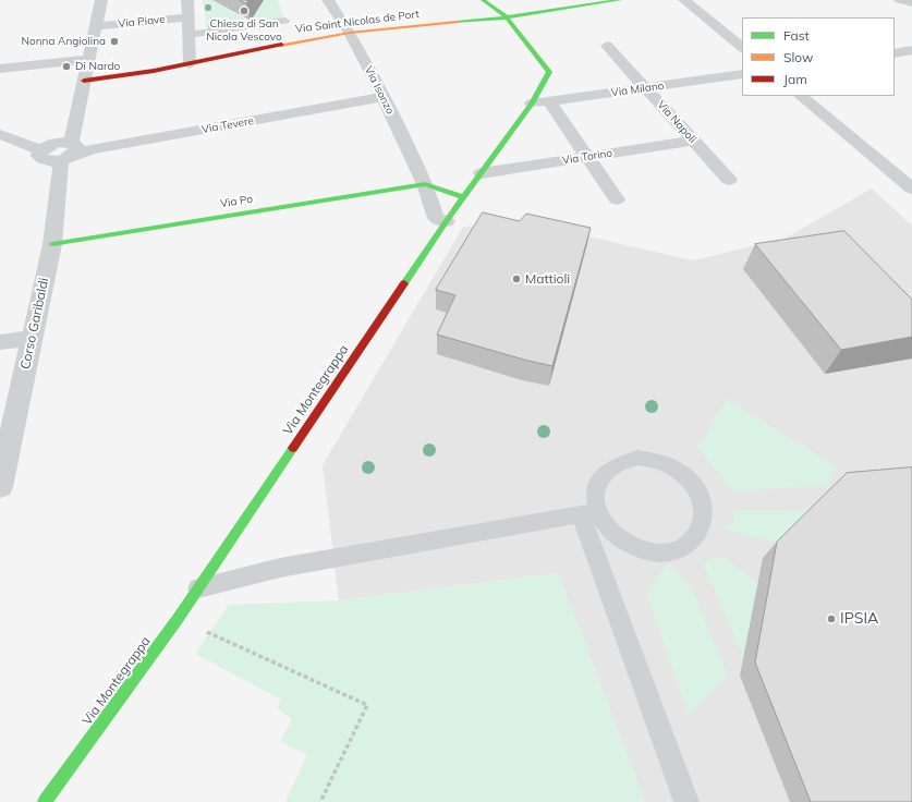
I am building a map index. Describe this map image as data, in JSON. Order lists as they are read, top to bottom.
{
  "streets": {
    "street": [
      "Via Piave",
      "Via Saint Nicolas de Port",
      "Via Milano",
      "Via Isonzo",
      "Via Napoli",
      "Via Tevere",
      "Via Torino",
      "Via Po",
      "Corso Garibaldi",
      "Via Montegrappa"
    ]
  },
  "crossings": [
    ["Via Piave", "Corso Garibaldi"],
    ["Via Saint Nicolas de Port", "Via Isonzo"],
    ["Via Saint Nicolas de Port", "Corso Garibaldi"],
    ["Via Saint Nicolas de Port", "Via Montegrappa"],
    ["Via Milano", "Via Napoli"],
    ["Via Milano", "Via Montegrappa"],
    ["Via Isonzo", "Via Tevere"],
    ["Via Isonzo", "Via Po"],
    ["Via Isonzo", "Via Montegrappa"],
    ["Via Napoli", "Via Torino"],
    ["Via Tevere", "Corso Garibaldi"],
    ["Via Torino", "Via Montegrappa"],
    ["Via Po", "Corso Garibaldi"]
  ],
  "places": [
    "Chiesa di San Nicola Vescovo",
    "Nonna Angiolina",
    "Di Nardo",
    "Mattioli",
    "IPSIA"
  ],
  "legend": ["Fast", "Slow", "Jam"]
}
